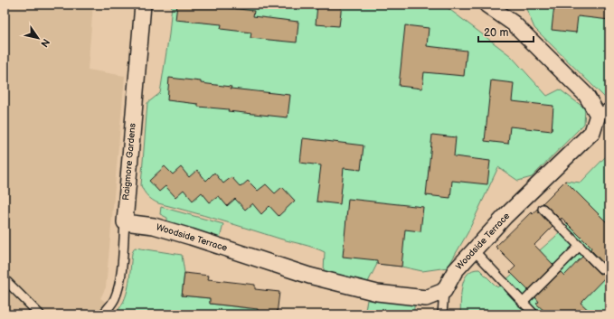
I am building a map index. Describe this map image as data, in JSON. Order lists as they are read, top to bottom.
{
  "streets": {
    "street": ["Raigmore Gardens", "Woodside Terrace"]
  },
  "crossings": [
    ["Raigmore Gardens", "Woodside Terrace"]
  ],
  "scale_bar": "20 m",
  "north": "bottom right"
}
